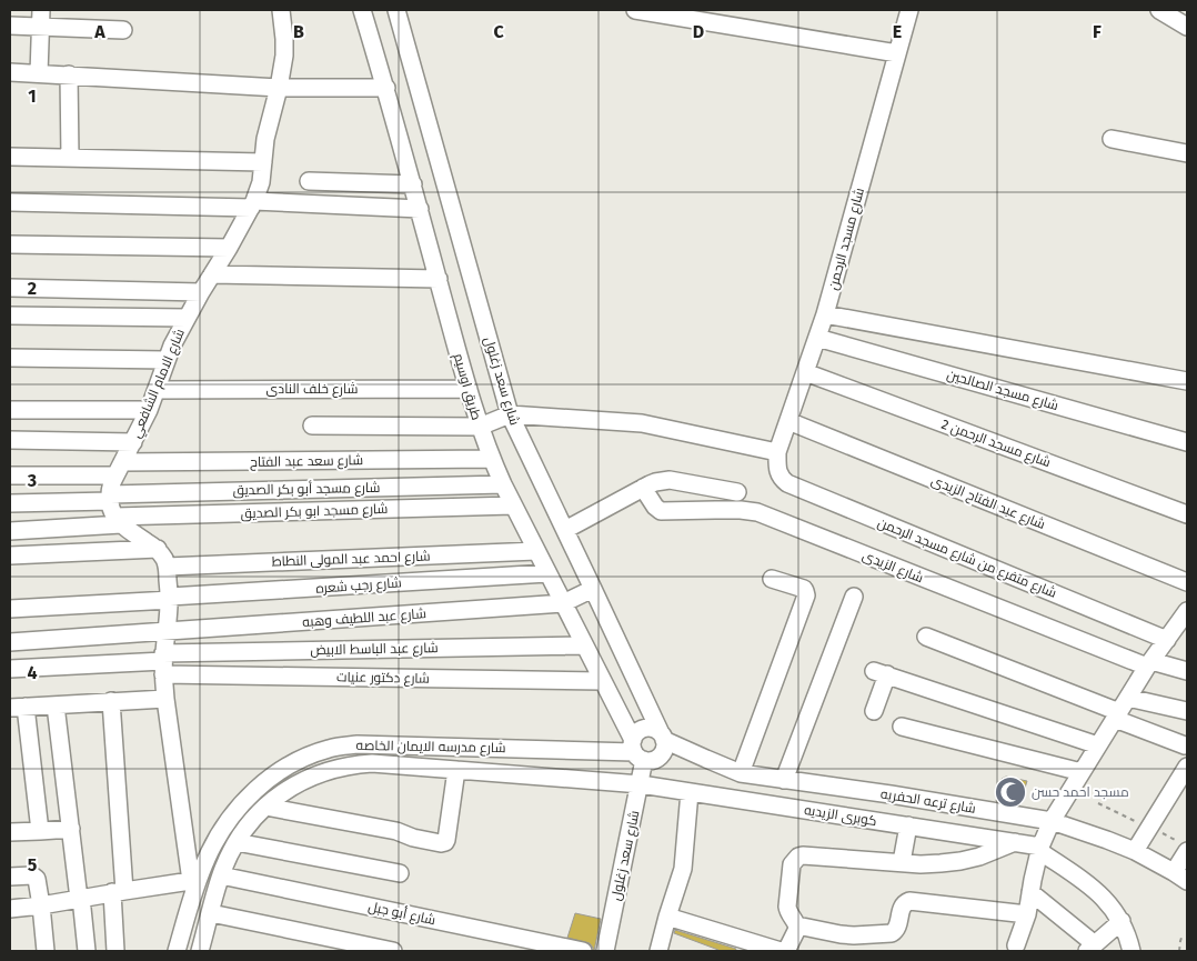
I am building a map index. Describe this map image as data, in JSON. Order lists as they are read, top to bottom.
{
  "streets": {
    "street": [
      "شارع مسجد الرحمن",
      "شارع سعد زغلول",
      "شارع الامام الشافعي",
      "طريق اوسيم",
      "شارع خلف النادى",
      "شارع مسجد الصالحين",
      "شارع مسجد الرحمن 2",
      "شارع سعد عبد الفتاح",
      "شارع مسجد أبو بكر الصديق",
      "شارع عبد الفتاح الزيدى",
      "شارع مسجد ابو بكر الصديق",
      "شارع متفرع من شارع مسجد الرحمن",
      "شارع احمد عبد المولى النطاط",
      "شارع الزيدى",
      "شارع رجب شعره",
      "شارع عبد اللطيف وهبه",
      "شارع عبد الباسط الابيض",
      "شارع دكتور عنيات",
      "شارع مدرسه الايمان الخاصه",
      "شارع ترعه الحفريه",
      "كوبرى الزيديه",
      "شارع أبو جبل"
    ]
  },
  "crossings": [
    ["شارع مسجد الرحمن", "شارع مسجد الصالحين"],
    ["شارع مسجد الرحمن", "شارع مسجد الرحمن 2"],
    ["شارع مسجد الرحمن", "شارع عبد الفتاح الزيدى"],
    ["شارع مسجد الرحمن", "شارع متفرع من شارع مسجد الرحمن"],
    ["شارع سعد زغلول", "طريق اوسيم"],
    ["شارع سعد زغلول", "شارع مدرسه الايمان الخاصه"],
    ["شارع سعد زغلول", "شارع ترعه الحفريه"],
    ["شارع سعد زغلول", "كوبرى الزيديه"],
    ["شارع الامام الشافعي", "شارع خلف النادى"],
    ["شارع الامام الشافعي", "شارع سعد عبد الفتاح"],
    ["شارع الامام الشافعي", "شارع مسجد أبو بكر الصديق"],
    ["شارع الامام الشافعي", "شارع مسجد ابو بكر الصديق"],
    ["طريق اوسيم", "شارع خلف النادى"],
    ["طريق اوسيم", "شارع سعد عبد الفتاح"],
    ["طريق اوسيم", "شارع مسجد أبو بكر الصديق"],
    ["طريق اوسيم", "شارع مسجد ابو بكر الصديق"],
    ["طريق اوسيم", "شارع احمد عبد المولى النطاط"],
    ["طريق اوسيم", "شارع رجب شعره"],
    ["طريق اوسيم", "شارع عبد اللطيف وهبه"],
    ["طريق اوسيم", "شارع عبد الباسط الابيض"],
    ["طريق اوسيم", "شارع دكتور عنيات"],
    ["طريق اوسيم", "شارع مدرسه الايمان الخاصه"],
    ["طريق اوسيم", "شارع ترعه الحفريه"],
    ["شارع مسجد أبو بكر الصديق", "شارع مسجد ابو بكر الصديق"],
    ["شارع عبد الباسط الابيض", "شارع دكتور عنيات"],
    ["شارع مدرسه الايمان الخاصه", "شارع ترعه الحفريه"],
    ["شارع مدرسه الايمان الخاصه", "كوبرى الزيديه"],
    ["شارع مدرسه الايمان الخاصه", "شارع أبو جبل"]
  ],
  "places": {
    "mosque": ["مسجد احمد حسن"]
  },
  "grid": {
    "columns": [
      "A",
      "B",
      "C",
      "D",
      "E",
      "F"
    ],
    "rows": [
      "1",
      "2",
      "3",
      "4",
      "5"
    ]
  }
}
